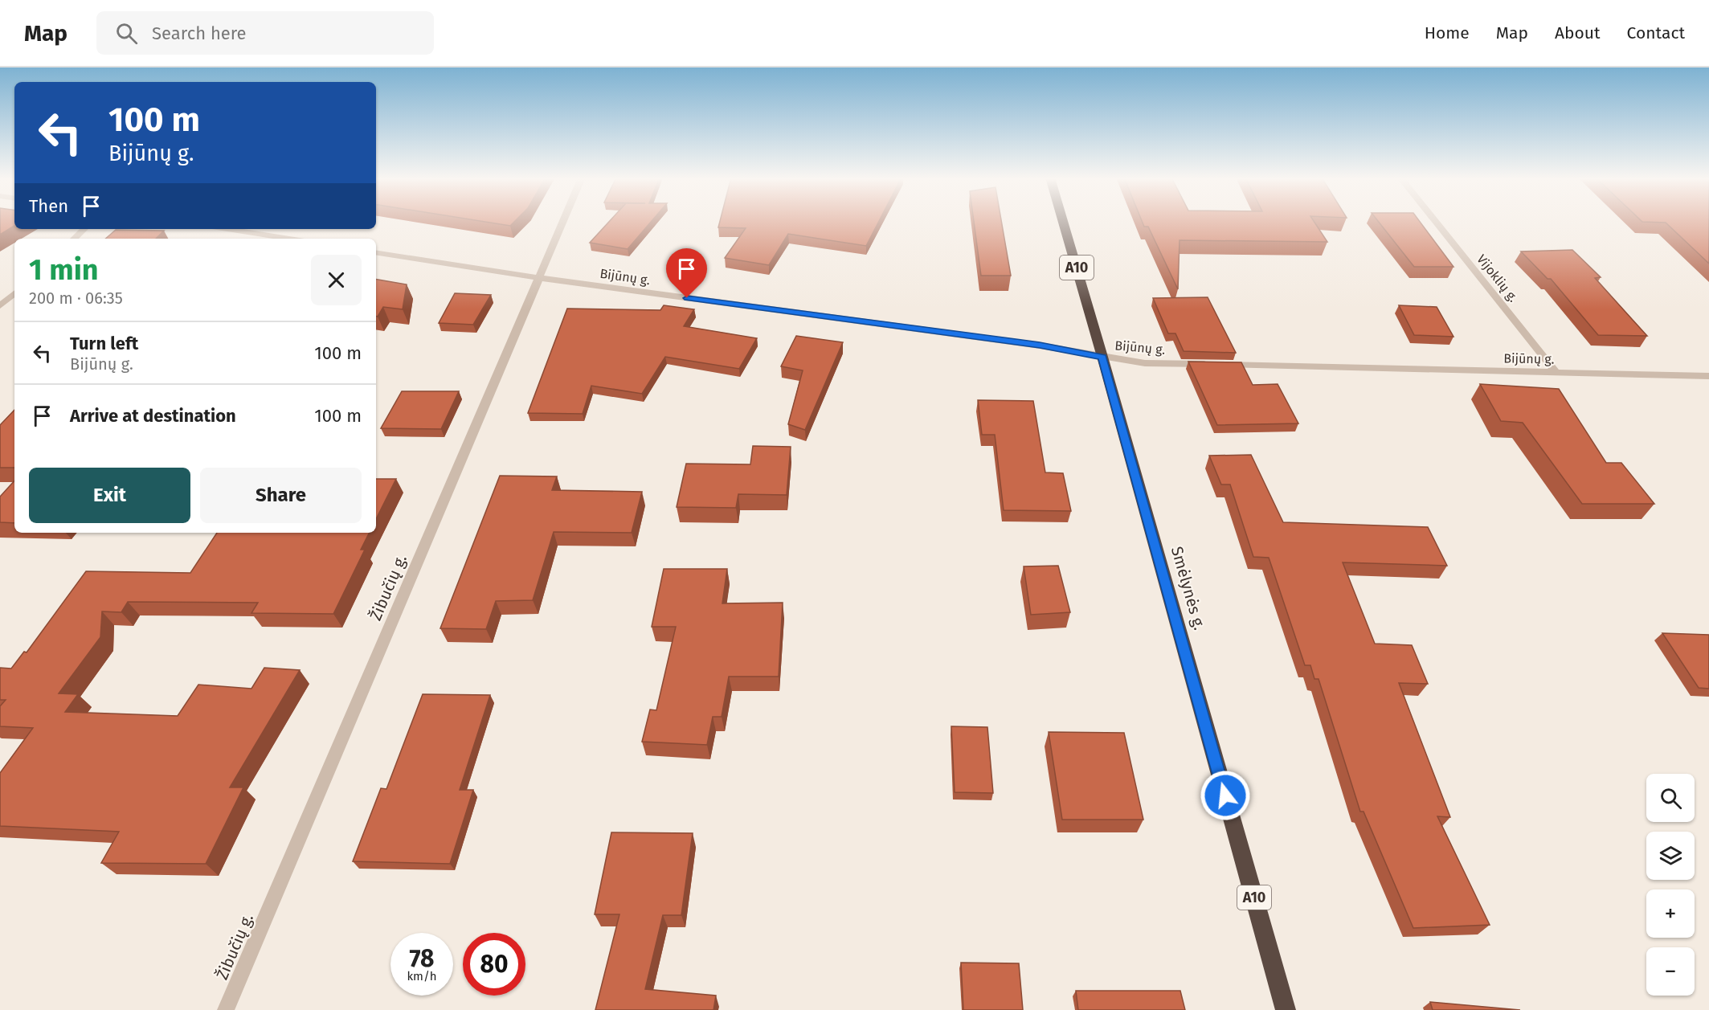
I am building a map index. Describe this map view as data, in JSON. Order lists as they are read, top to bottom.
{
  "streets": {
    "highway": ["A10", "Smėlynės g."],
    "street": ["Bijūnų g.", "Vijoklių g.", "Žibučių g."]
  },
  "crossings": [
    ["Bijūnų g.", "Vijoklių g."],
    ["Bijūnų g.", "Žibučių g."],
    ["Bijūnų g.", "Smėlynės g."]
  ],
  "page": {
    "header": "Map",
    "search": "Search here",
    "nav": [
      "Home",
      "Map",
      "About",
      "Contact"
    ],
    "turn": ["100 m", "Bijūnų g."],
    "then": "Then",
    "heading": ["1 min", "200 m · 06:35"],
    "list": [
      {
        "name": "Turn left",
        "note": "Bijūnų g.",
        "value": "100 m"
      },
      {
        "name": "Arrive at destination",
        "value": "100 m"
      }
    ],
    "buttons": ["Exit", "Share"],
    "map_buttons": ["+", "−"],
    "speed": "78 km/h",
    "limit": "80"
  }
}
